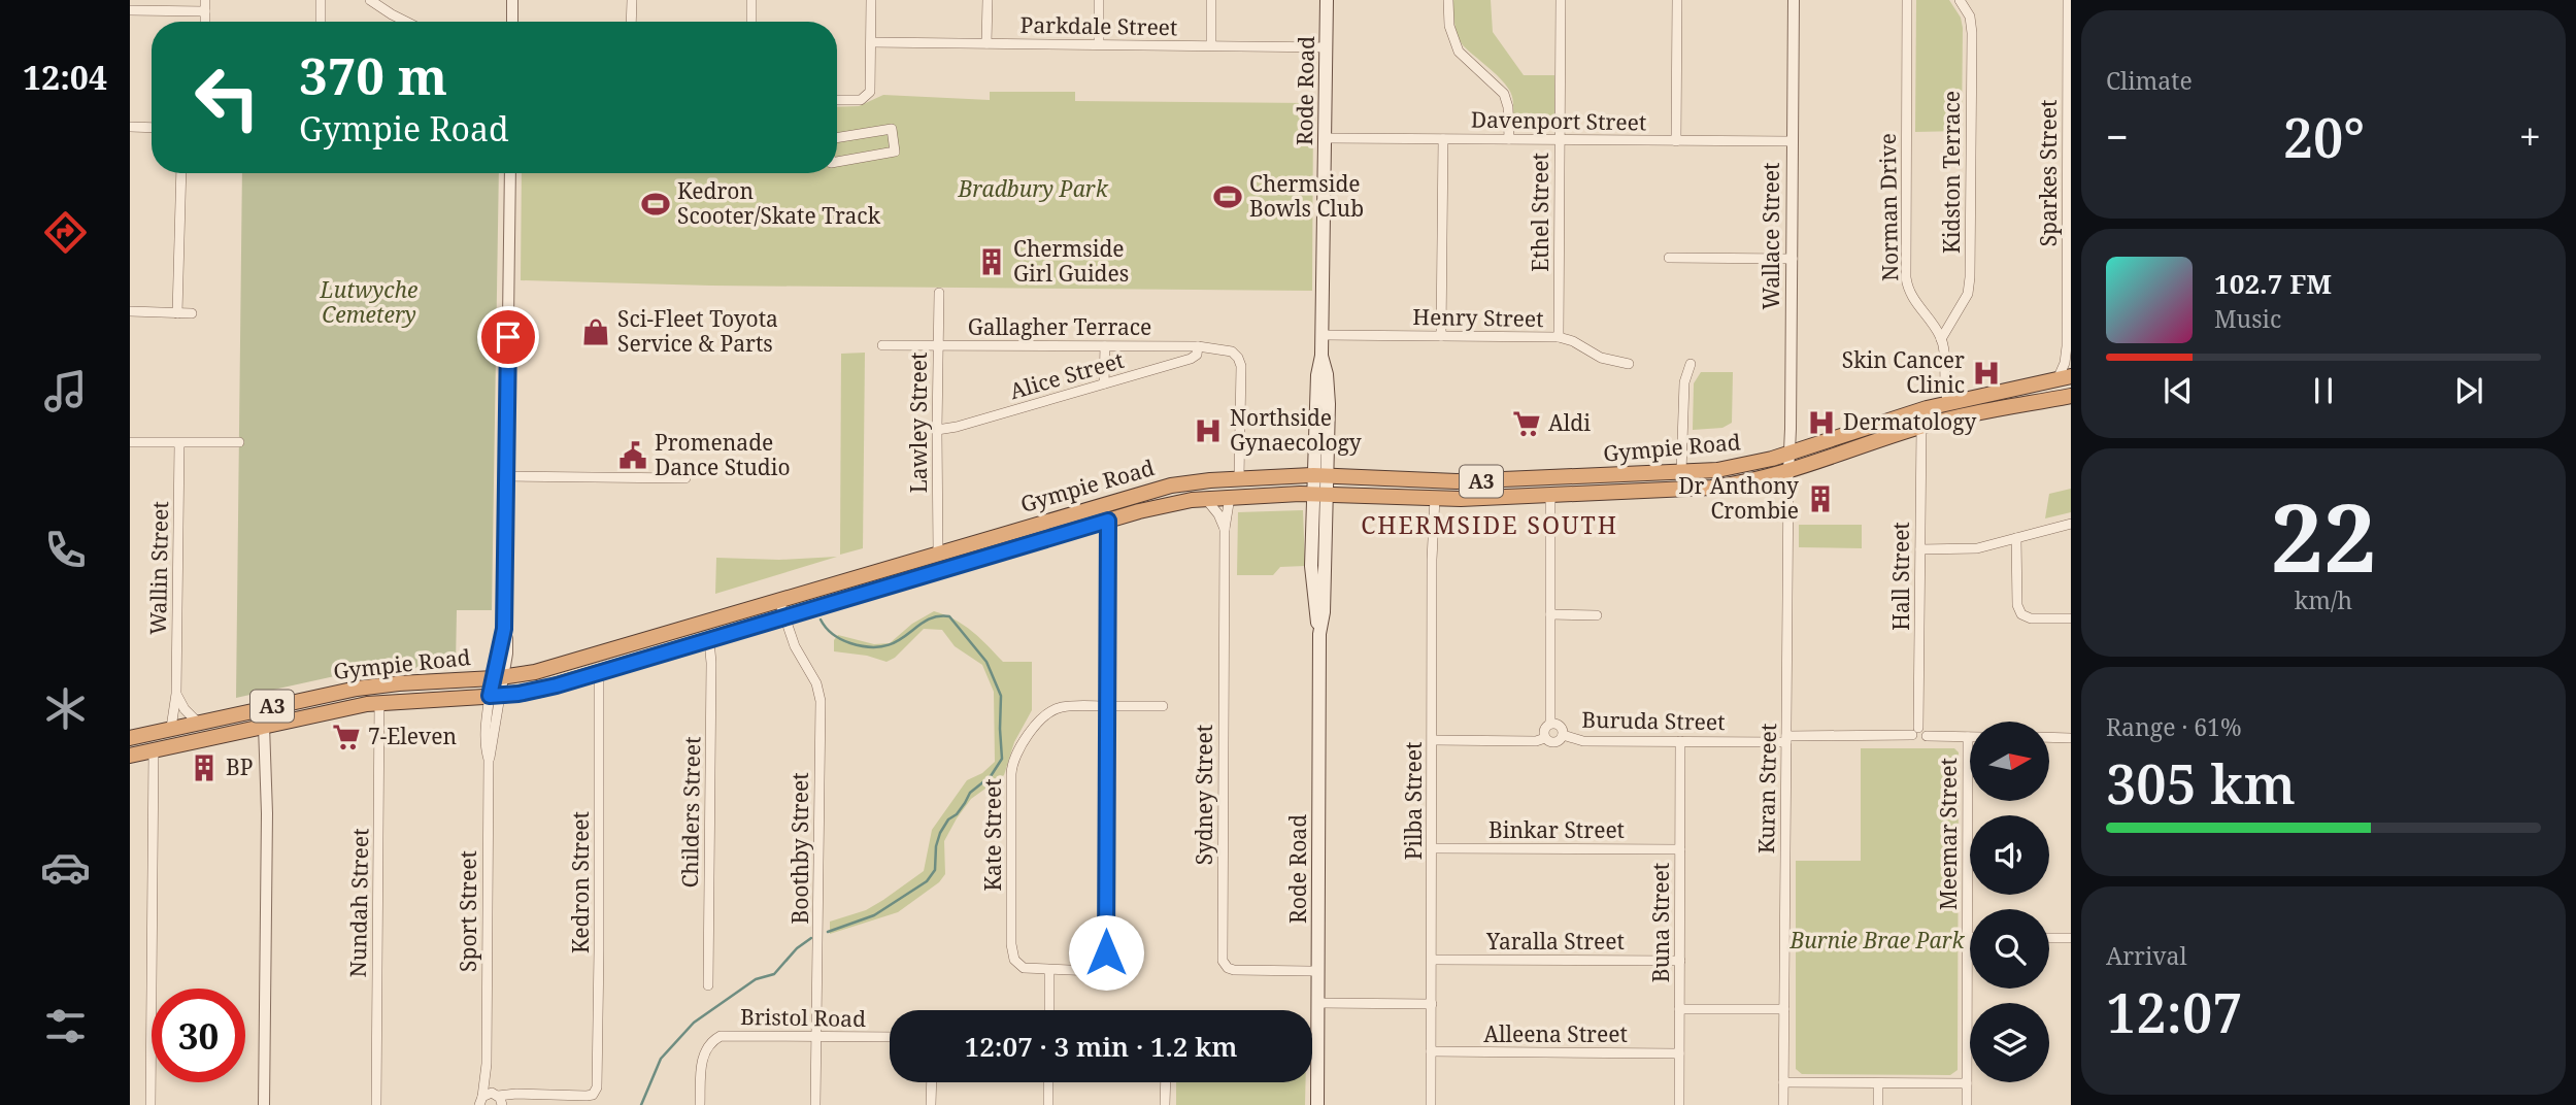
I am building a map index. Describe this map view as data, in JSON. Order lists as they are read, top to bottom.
{
  "streets": {
    "highway": ["Gympie Road", "A3"],
    "main road": ["Rode Road"],
    "street": [
      "Parkdale Street",
      "Davenport Street",
      "Kidston Terrace",
      "Sparkes Street",
      "Norman Drive",
      "Ethel Street",
      "Wallace Street",
      "Henry Street",
      "Gallagher Terrace",
      "Alice Street",
      "Lawley Street",
      "Wallin Street",
      "Hall Street",
      "Buruda Street",
      "Kuran Street",
      "Sydney Street",
      "Pilba Street",
      "Childers Street",
      "Binkar Street",
      "Meemar Street",
      "Kate Street",
      "Boothby Street",
      "Kedron Street",
      "Nundah Street",
      "Sport Street",
      "Buna Street",
      "Yaralla Street",
      "Bristol Road",
      "Alleena Street"
    ]
  },
  "crossings": [
    ["Parkdale Street", "Rode Road"],
    ["Rode Road", "Davenport Street"],
    ["Rode Road", "Henry Street"],
    ["Rode Road", "Gympie Road"],
    ["Rode Road", "Sydney Street"],
    ["Davenport Street", "Ethel Street"],
    ["Davenport Street", "Wallace Street"],
    ["Kidston Terrace", "Norman Drive"],
    ["Sparkes Street", "Gympie Road"],
    ["Ethel Street", "Henry Street"],
    ["Wallace Street", "Gympie Road"],
    ["Wallace Street", "Kuran Street"],
    ["Gallagher Terrace", "Alice Street"],
    ["Gallagher Terrace", "Lawley Street"],
    ["Gallagher Terrace", "Gympie Road"],
    ["Alice Street", "Lawley Street"],
    ["Lawley Street", "Gympie Road"],
    ["Gympie Road", "Wallin Street"],
    ["Gympie Road", "Hall Street"],
    ["Gympie Road", "Kuran Street"],
    ["Gympie Road", "Sydney Street"],
    ["Gympie Road", "Pilba Street"],
    ["Gympie Road", "Childers Street"],
    ["Gympie Road", "Kate Street"],
    ["Gympie Road", "Boothby Street"],
    ["Gympie Road", "Kedron Street"],
    ["Gympie Road", "Nundah Street"],
    ["Gympie Road", "Sport Street"],
    ["Hall Street", "Buruda Street"],
    ["Buruda Street", "Kuran Street"],
    ["Buruda Street", "Buna Street"],
    ["Pilba Street", "Binkar Street"],
    ["Pilba Street", "Yaralla Street"],
    ["Pilba Street", "Alleena Street"],
    ["Binkar Street", "Buna Street"],
    ["Boothby Street", "Bristol Road"],
    ["Kedron Street", "Sport Street"],
    ["Buna Street", "Yaralla Street"],
    ["Buna Street", "Alleena Street"]
  ],
  "districts": ["CHERMSIDE SOUTH"],
  "parks": ["Bradbury Park", "Lutwyche Cemetery", "Burnie Brae Park"],
  "places": {
    "sports": ["Chermside Bowls Club", "Kedron Scooter/Skate Track"],
    "building": ["Chermside Girl Guides", "Dr Anthony Crombie", "BP"],
    "shop": ["Sci-Fleet Toyota Service & Parts"],
    "hospital": ["Skin Cancer Clinic", "Dermatology", "Northside Gynaecology"],
    "supermarket": ["Aldi", "7-Eleven"],
    "public building": ["Promenade Dance Studio"]
  },
  "north": "right",
  "page": {
    "tabs": "12:04",
    "tile": [
      "Climate",
      ["22", "km/h"],
      ["Range · 61%", "305 km"],
      ["Arrival", "12:07"]
    ],
    "turn": ["370 m", "Gympie Road"],
    "heat": ["−", "20°", "+"],
    "song": ["102.7 FM", "Music"],
    "limit": "30",
    "trip": "12:07 · 3 min · 1.2 km"
  }
}
